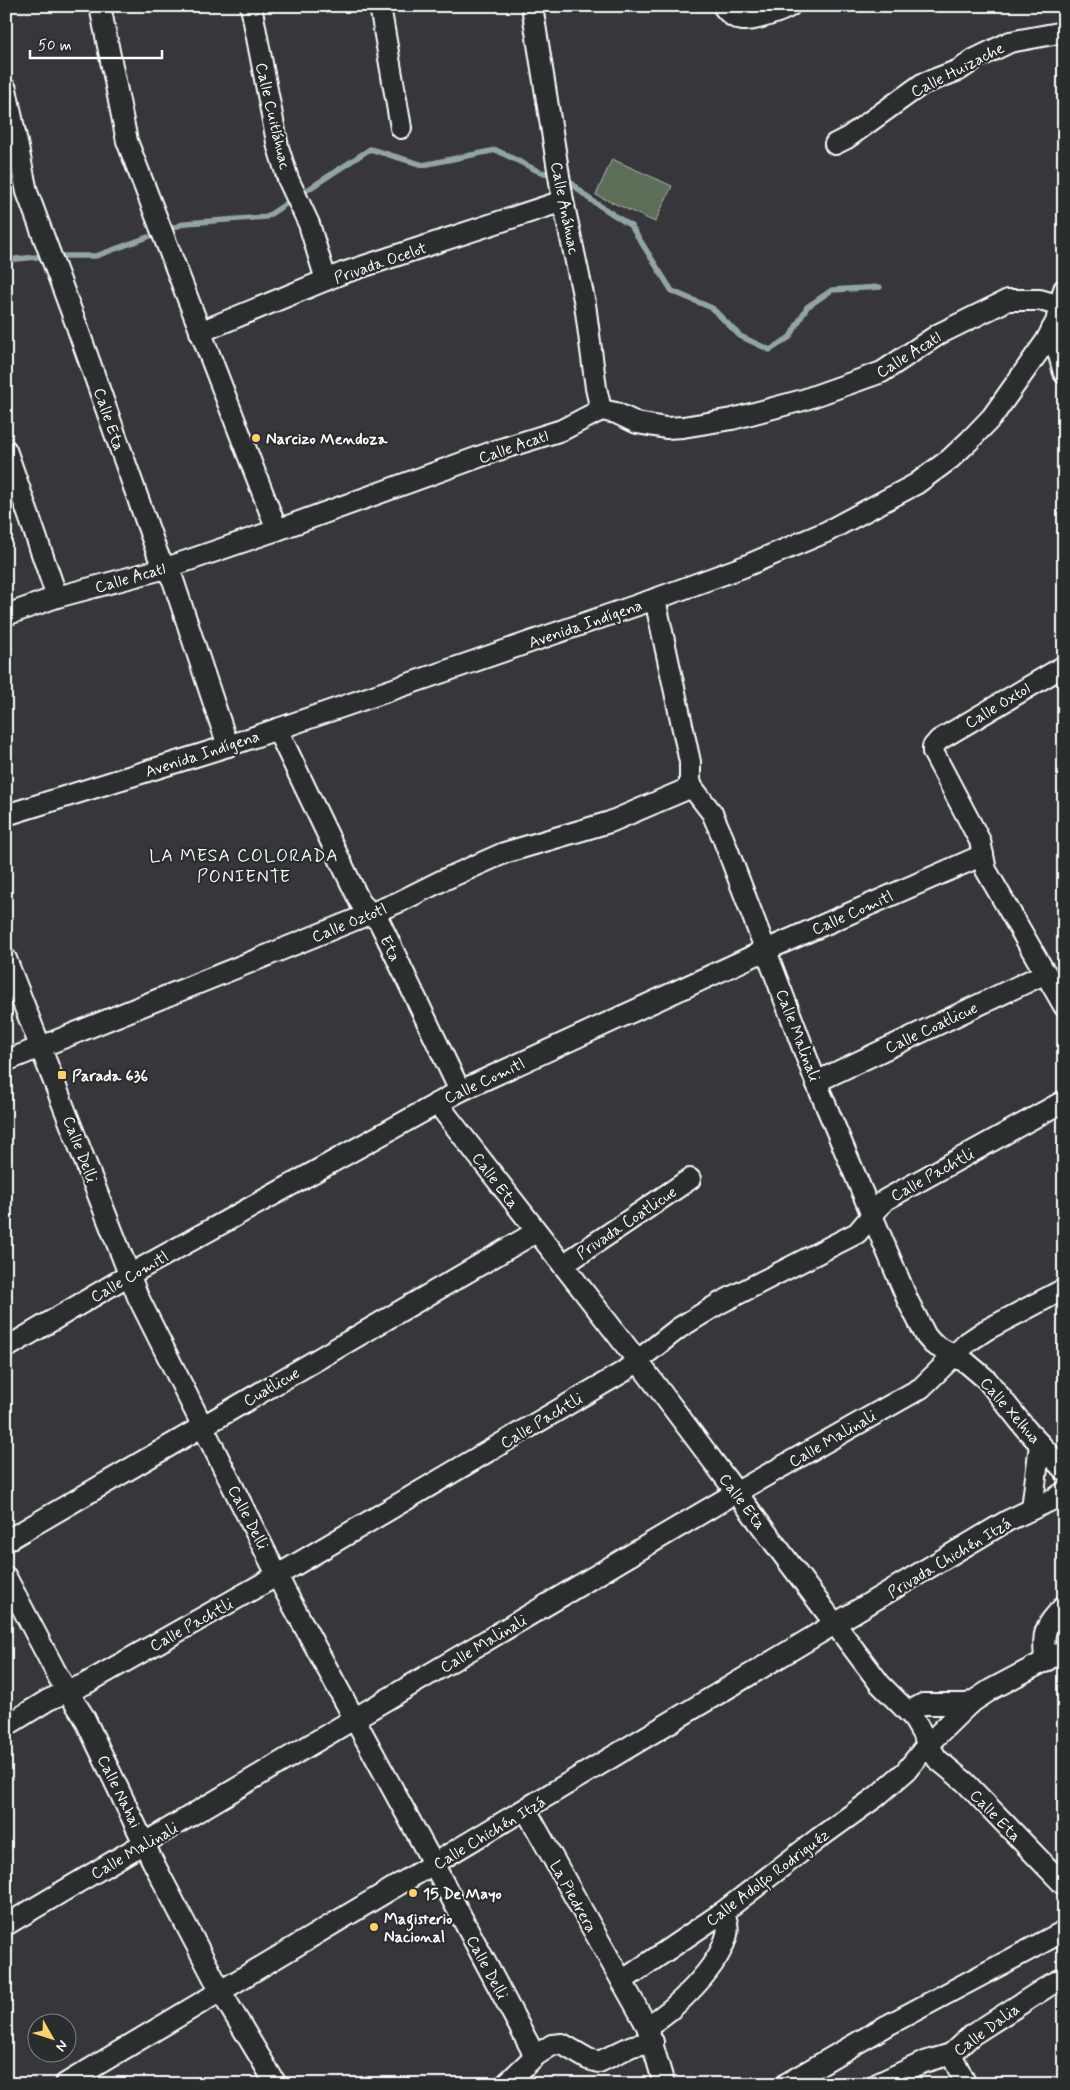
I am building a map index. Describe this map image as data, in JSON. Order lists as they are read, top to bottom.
{
  "streets": {
    "street": [
      "Calle Huizache",
      "Calle Cuitláhuac",
      "Calle Anáhuac",
      "Privada Ocelot",
      "Calle Acatl",
      "Calle Eta",
      "Avenida Indígena",
      "Calle Oxtol",
      "Calle Comitl",
      "Calle Oztotl",
      "Eta",
      "Calle Coatlicue",
      "Calle Malinali",
      "Calle Delli",
      "Calle Pachtli",
      "Privada Coatlicue",
      "Cuatlicue",
      "Calle Xelhua",
      "Privada Chichén Itzá",
      "Calle Nahai",
      "Calle Chichén Itzá",
      "Calle Adolfo Rodriguéz",
      "La Piedrera",
      "Calle Dalia"
    ]
  },
  "crossings": [
    ["Calle Cuitláhuac", "Privada Ocelot"],
    ["Calle Anáhuac", "Privada Ocelot"],
    ["Calle Anáhuac", "Calle Acatl"],
    ["Calle Acatl", "Calle Eta"],
    ["Calle Acatl", "Avenida Indígena"],
    ["Calle Eta", "Avenida Indígena"],
    ["Calle Eta", "Calle Comitl"],
    ["Calle Eta", "Calle Malinali"],
    ["Calle Eta", "Calle Pachtli"],
    ["Calle Eta", "Privada Coatlicue"],
    ["Calle Eta", "Cuatlicue"],
    ["Calle Eta", "Privada Chichén Itzá"],
    ["Calle Eta", "Calle Chichén Itzá"],
    ["Calle Eta", "Calle Adolfo Rodriguéz"],
    ["Avenida Indígena", "Eta"],
    ["Calle Oxtol", "Calle Comitl"],
    ["Calle Comitl", "Eta"],
    ["Calle Comitl", "Calle Malinali"],
    ["Calle Comitl", "Calle Delli"],
    ["Calle Oztotl", "Eta"],
    ["Calle Oztotl", "Calle Malinali"],
    ["Calle Oztotl", "Calle Delli"],
    ["Calle Coatlicue", "Calle Malinali"],
    ["Calle Malinali", "Calle Delli"],
    ["Calle Malinali", "Calle Pachtli"],
    ["Calle Malinali", "Calle Xelhua"],
    ["Calle Malinali", "Calle Nahai"],
    ["Calle Delli", "Calle Pachtli"],
    ["Calle Delli", "Cuatlicue"],
    ["Calle Delli", "Calle Chichén Itzá"],
    ["Calle Pachtli", "Calle Nahai"],
    ["Privada Chichén Itzá", "Calle Chichén Itzá"],
    ["Calle Nahai", "Calle Chichén Itzá"],
    ["Calle Chichén Itzá", "La Piedrera"],
    ["Calle Adolfo Rodriguéz", "La Piedrera"]
  ],
  "districts": ["LA MESA COLORADA PONIENTE"],
  "places": {
    "other": ["Narcizo Mendoza", "15 De Mayo", "Magisterio Nacional"],
    "transit": ["Parada 636"]
  },
  "scale_bar": "50 m",
  "north": "bottom right"
}
